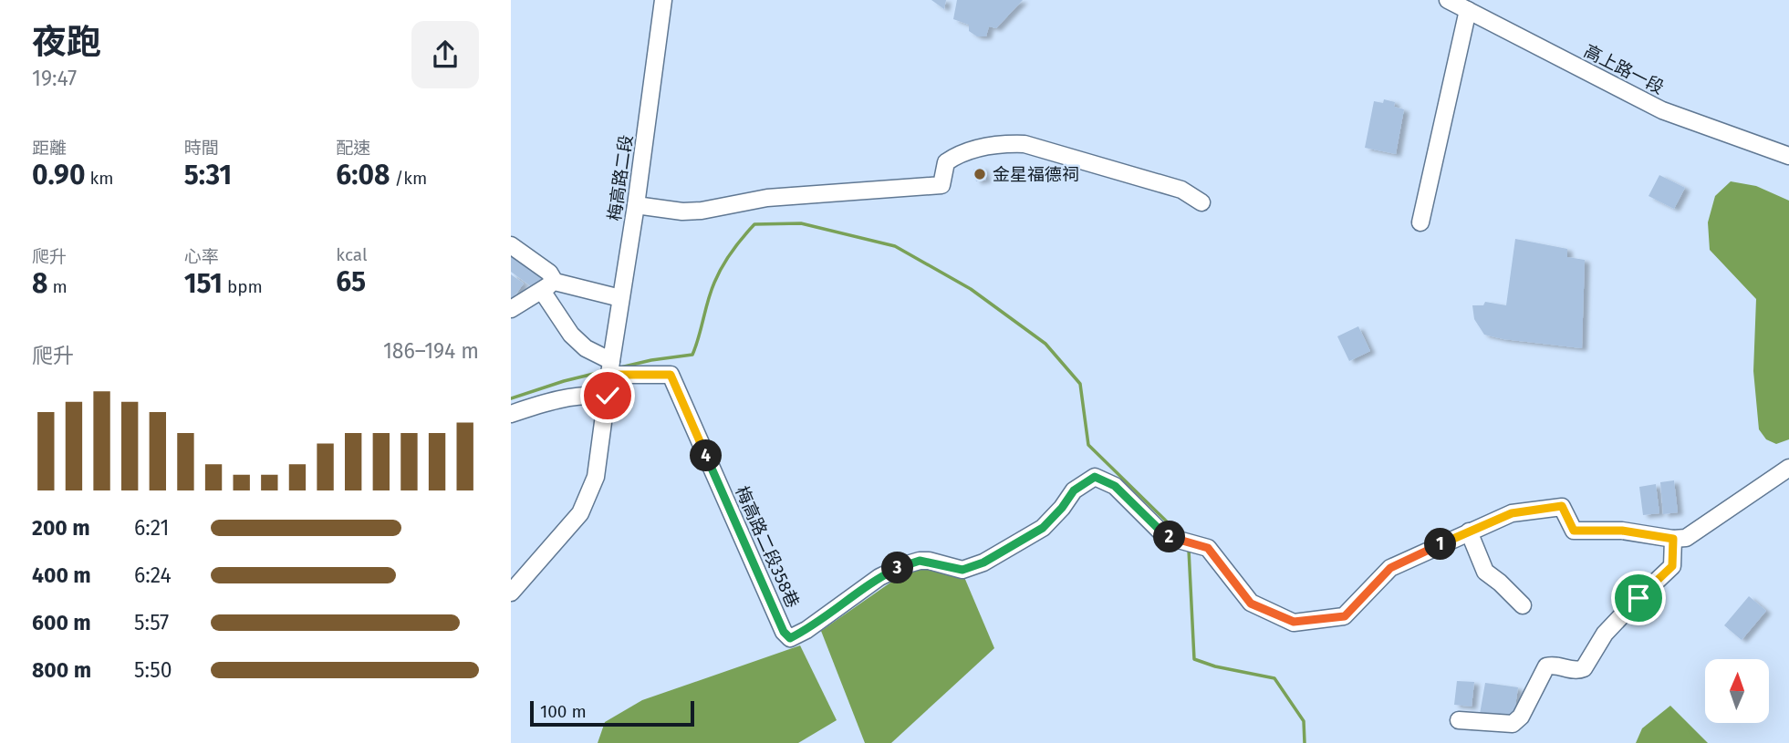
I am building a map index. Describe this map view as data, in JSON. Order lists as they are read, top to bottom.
{
  "streets": {
    "street": ["高上路一段", "梅高路二段", "梅高路二段358巷"]
  },
  "crossings": [
    ["梅高路二段", "梅高路二段358巷"]
  ],
  "places": ["金星福德祠"],
  "scale_bar": "100 m",
  "north": "top",
  "page": {
    "heading": ["夜跑", "19:47"],
    "stats": [
      ["距離", "0.90 km"],
      ["時間", "5:31"],
      ["配速", "6:08 /km"],
      ["爬升", "8 m"],
      ["心率", "151 bpm"],
      ["kcal", "65"]
    ],
    "chart": ["爬升", "186–194 m"],
    "pins": [
      "4",
      "2",
      "1",
      "3"
    ],
    "list": [
      {
        "name": "200 m",
        "note": "6:21"
      },
      {
        "name": "400 m",
        "note": "6:24"
      },
      {
        "name": "600 m",
        "note": "5:57"
      },
      {
        "name": "800 m",
        "note": "5:50"
      }
    ],
    "scale": "100 m"
  }
}
